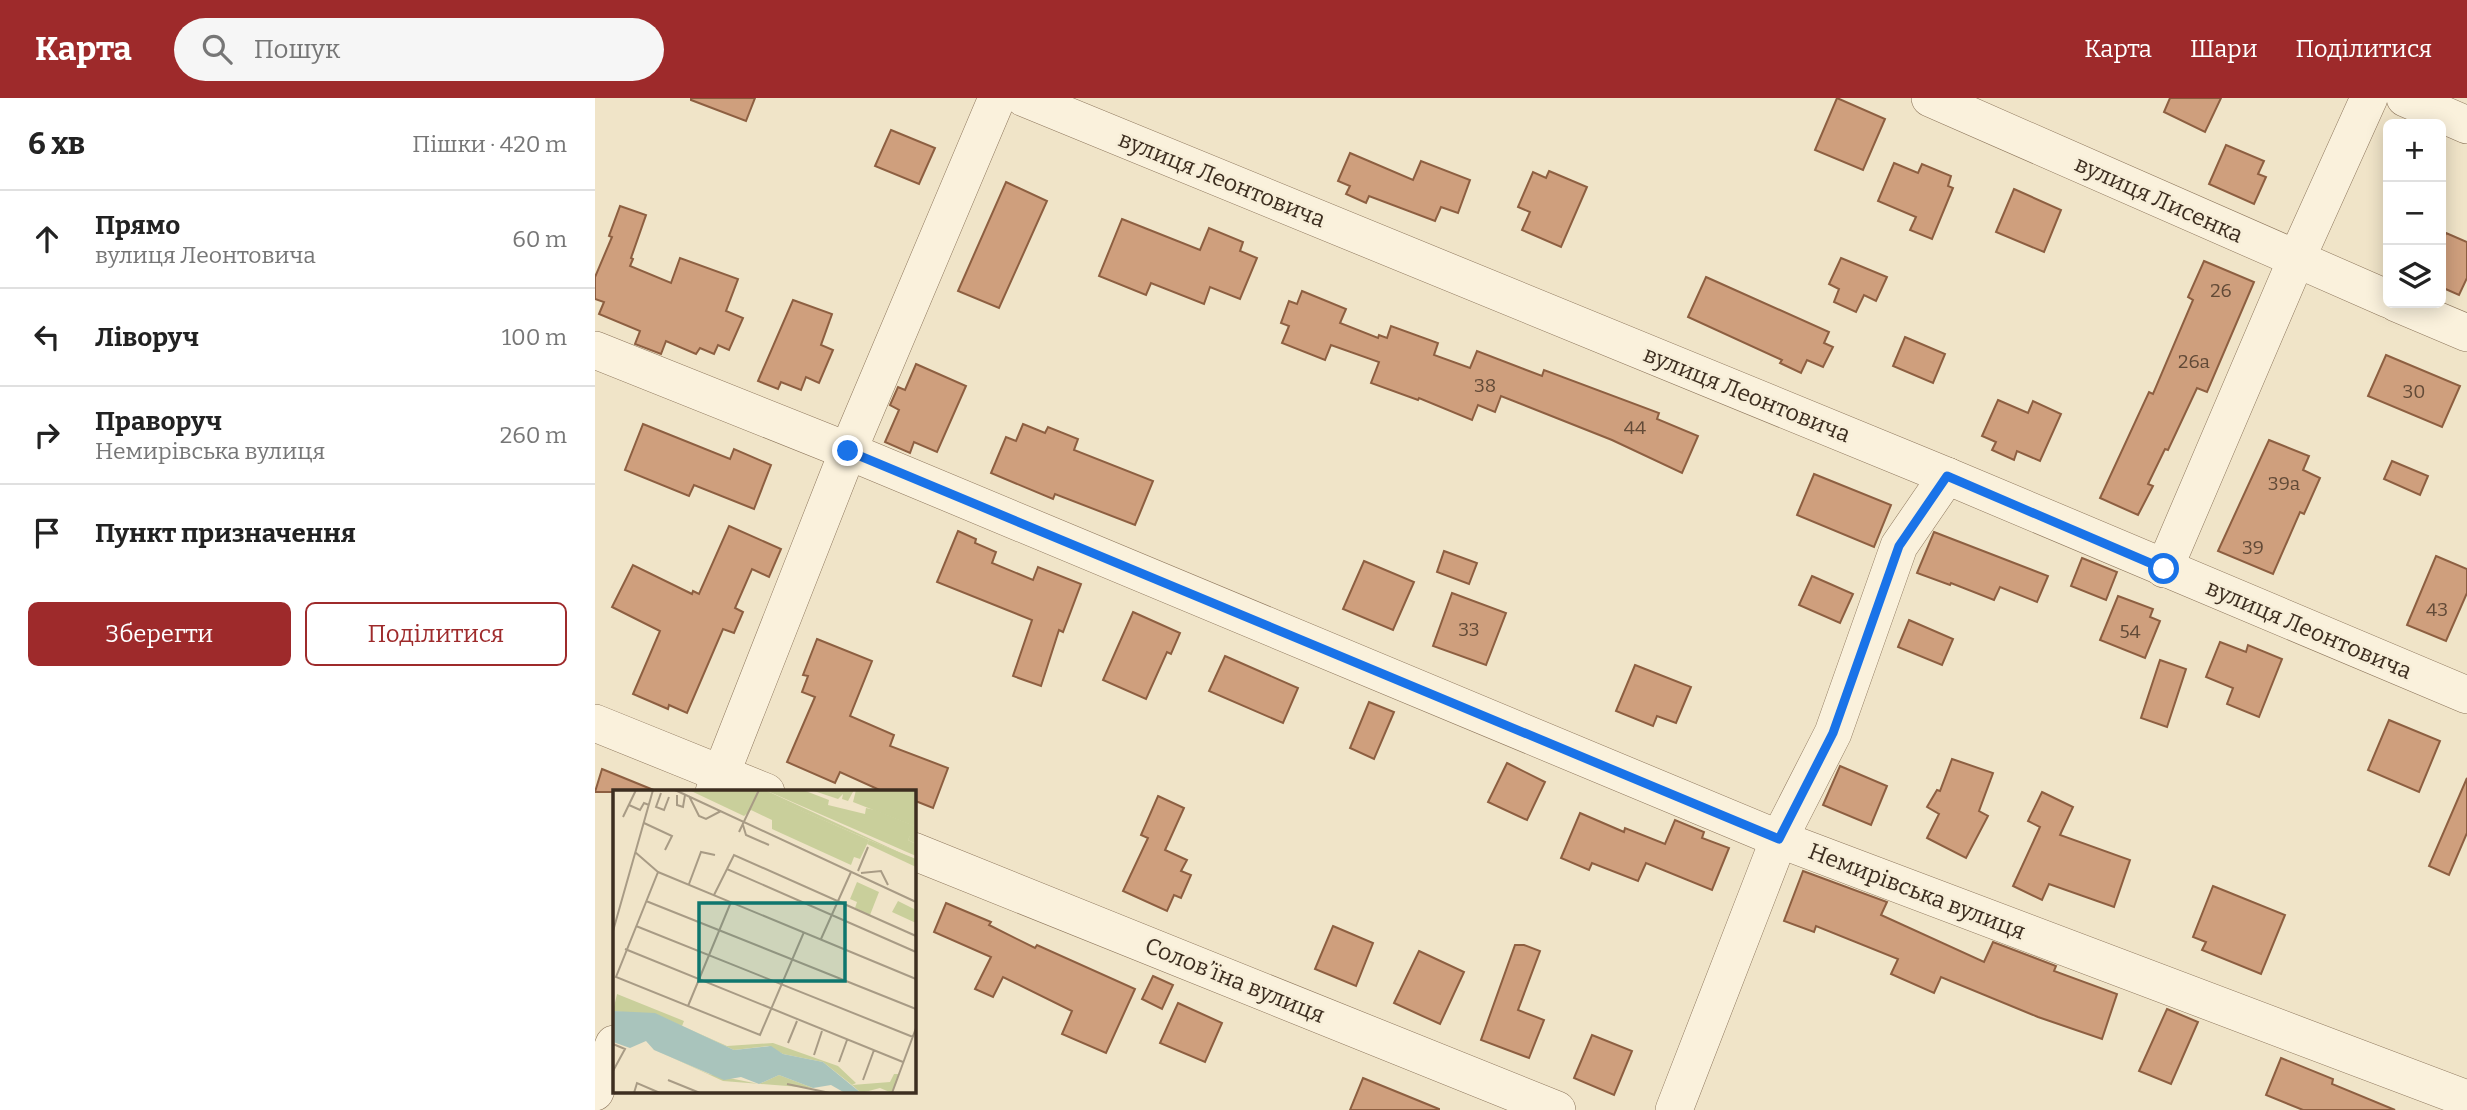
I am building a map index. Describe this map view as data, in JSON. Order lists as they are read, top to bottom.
{
  "streets": {
    "street": [
      "вулиця Леонтовича",
      "вулиця Лисенка",
      "Немирівська вулиця",
      "Соловʼїна вулиця"
    ]
  },
  "house_numbers": [
    "26",
    "26а",
    "38",
    "30",
    "44",
    "39а",
    "39",
    "43",
    "33",
    "54"
  ],
  "page": {
    "header": "Карта",
    "search": "Пошук",
    "nav": ["Карта", "Шари", "Поділитися"],
    "heading": ["6 хв", "Пішки · 420 m"],
    "map_buttons": ["+", "−"],
    "list": [
      ["Прямо", "вулиця Леонтовича", "60 m"],
      ["Ліворуч", "100 m"],
      ["Праворуч", "Немирівська вулиця", "260 m"],
      "Пункт призначення"
    ],
    "buttons": ["Зберегти", "Поділитися"]
  }
}
